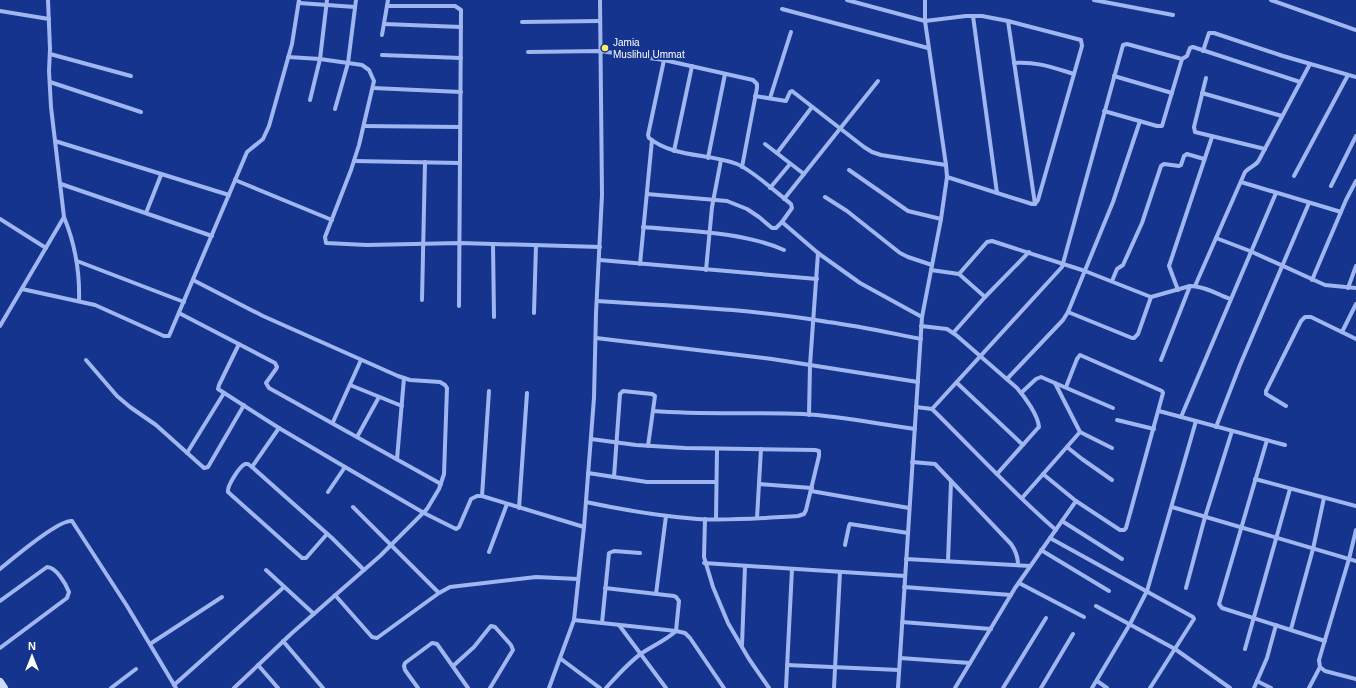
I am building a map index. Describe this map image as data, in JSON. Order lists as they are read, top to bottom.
{
  "places": ["Jamia Muslihul Ummat"],
  "north": "top"
}
